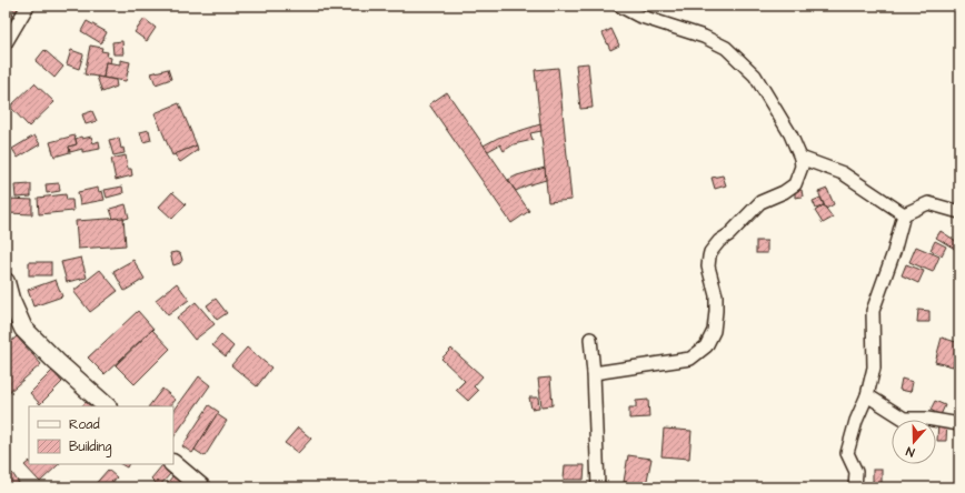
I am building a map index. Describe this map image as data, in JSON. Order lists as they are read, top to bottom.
{
  "legend": ["Road", "Building"],
  "north": "bottom"
}
